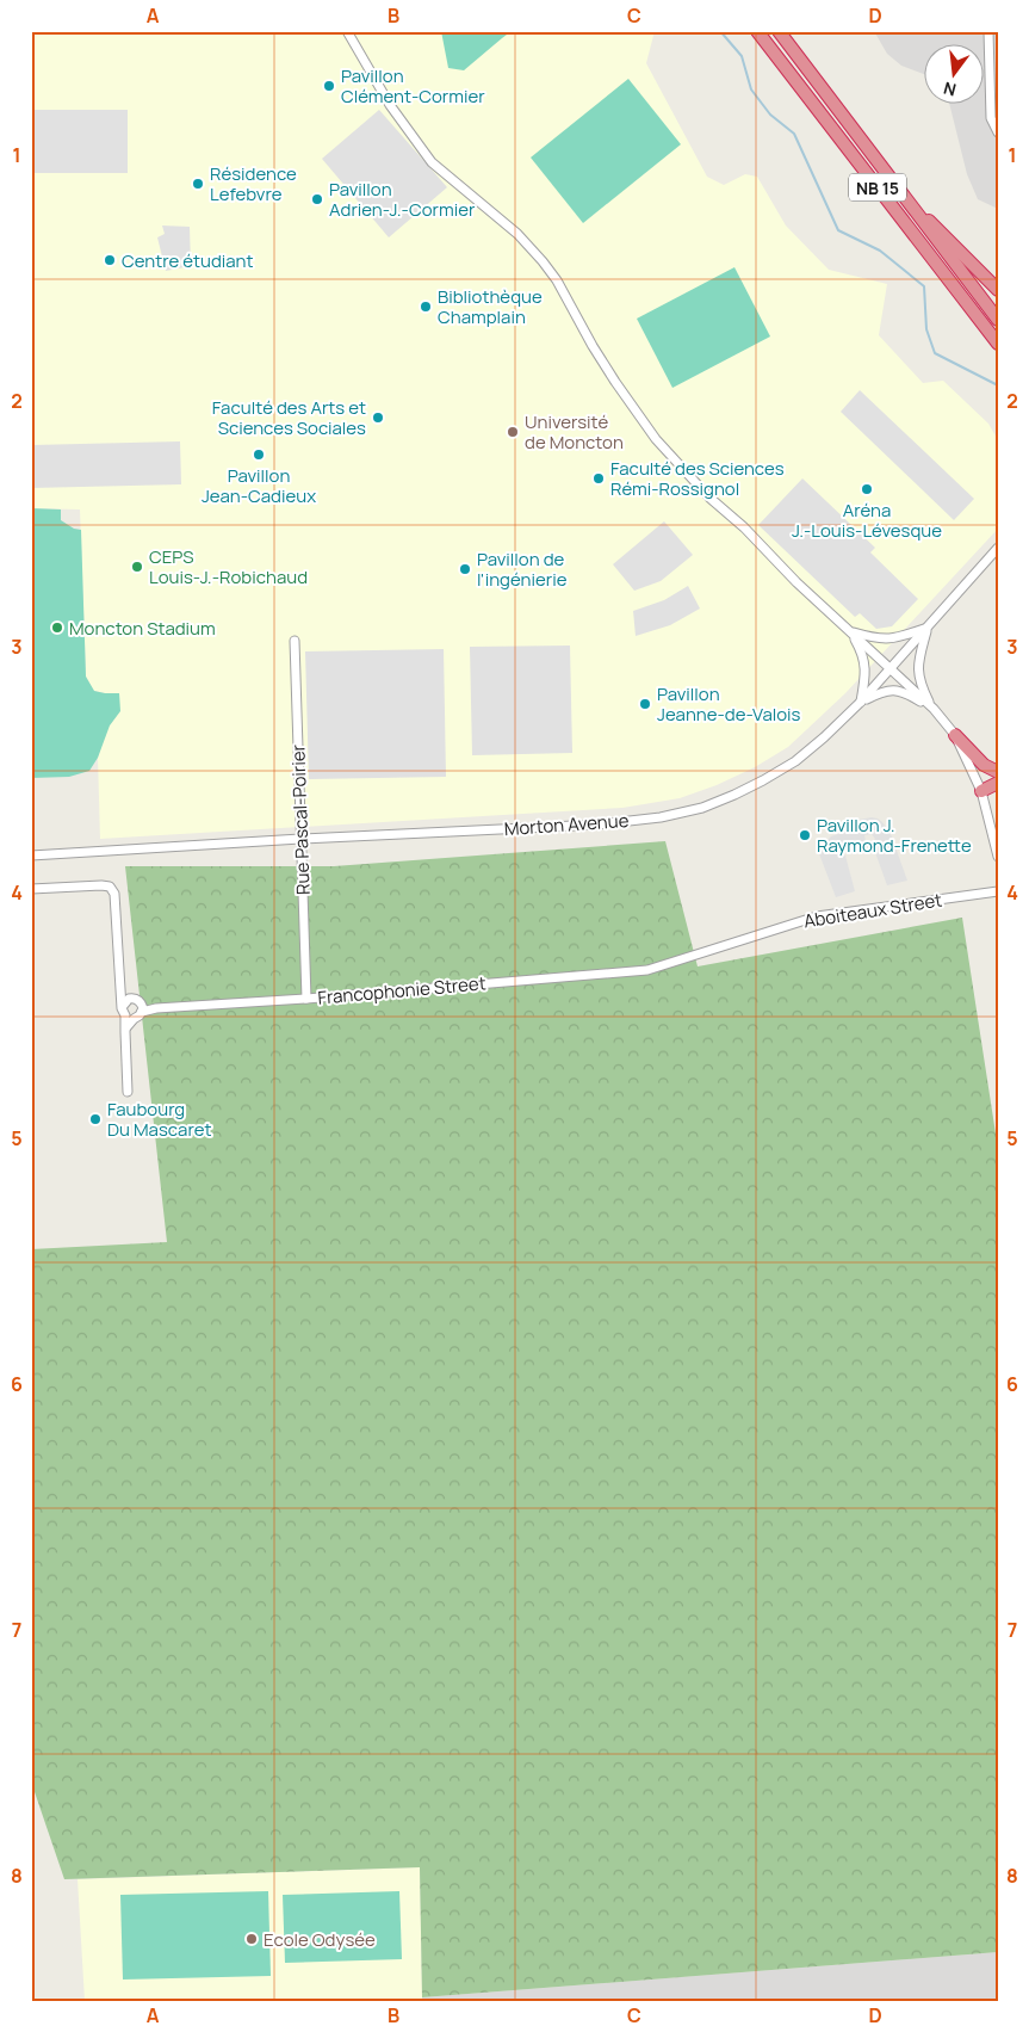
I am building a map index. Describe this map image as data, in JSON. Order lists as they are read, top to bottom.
{
  "streets": {
    "highway": ["NB 15"],
    "street": [
      "Rue Pascal-Poirier",
      "Morton Avenue",
      "Aboiteaux Street",
      "Francophonie Street"
    ]
  },
  "crossings": [
    ["Rue Pascal-Poirier", "Morton Avenue"],
    ["Rue Pascal-Poirier", "Francophonie Street"],
    ["Aboiteaux Street", "Francophonie Street"]
  ],
  "places": [
    "Pavillon Clément-Cormier",
    "Résidence Lefebvre",
    "Pavillon Adrien-J.-Cormier",
    "Centre étudiant",
    "Bibliothèque Champlain",
    "Faculté des Arts et Sciences Sociales",
    "Université de Moncton",
    "Pavillon Jean-Cadieux",
    "Faculté des Sciences Rémi-Rossignol",
    "Aréna J.-Louis-Lévesque",
    "CEPS Louis-J.-Robichaud",
    "Pavillon de l'ingénierie",
    "Moncton Stadium",
    "Pavillon Jeanne-de-Valois",
    "Pavillon J. Raymond-Frenette",
    "Faubourg Du Mascaret",
    "Ecole Odysée"
  ],
  "north": "bottom",
  "grid": {
    "columns": [
      "A",
      "B",
      "C",
      "D"
    ],
    "rows": [
      "1",
      "2",
      "3",
      "4",
      "5",
      "6",
      "7",
      "8"
    ]
  }
}
